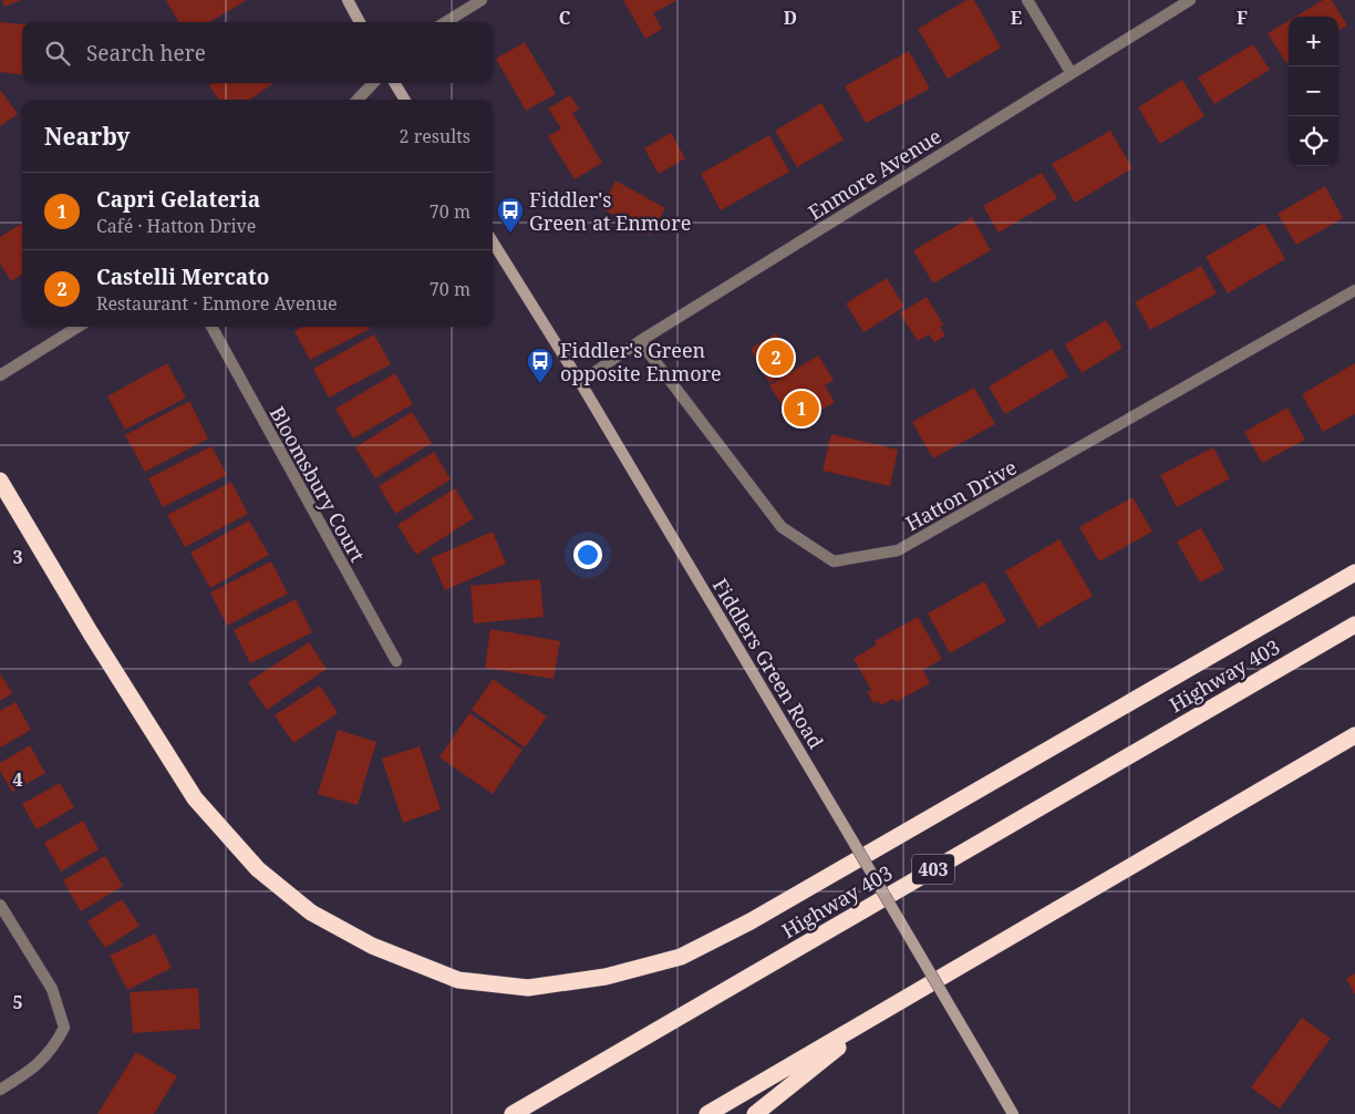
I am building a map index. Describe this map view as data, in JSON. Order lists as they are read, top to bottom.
{
  "streets": {
    "highway": ["Highway 403", "403"],
    "main road": ["Fiddlers Green Road"],
    "street": ["Enmore Avenue", "Bloomsbury Court", "Hatton Drive"]
  },
  "crossings": [
    ["Enmore Avenue", "Hatton Drive"],
    ["Enmore Avenue", "Fiddlers Green Road"]
  ],
  "places": {
    "bus stop": ["Fiddler's Green at Enmore", "Fiddler's Green opposite Enmore"]
  },
  "page": {
    "map_buttons": ["+", "−"],
    "search": "Search here",
    "heading": ["Nearby", "2 results"],
    "list": [
      {
        "mark": "1",
        "name": "Capri Gelateria",
        "note": "Café · Hatton Drive",
        "value": "70 m"
      },
      {
        "mark": "2",
        "name": "Castelli Mercato",
        "note": "Restaurant · Enmore Avenue",
        "value": "70 m"
      }
    ],
    "pins": ["2", "1"]
  },
  "grid": {
    "columns": [
      "C",
      "D",
      "E",
      "F"
    ],
    "rows": ["3", "4", "5"]
  }
}
